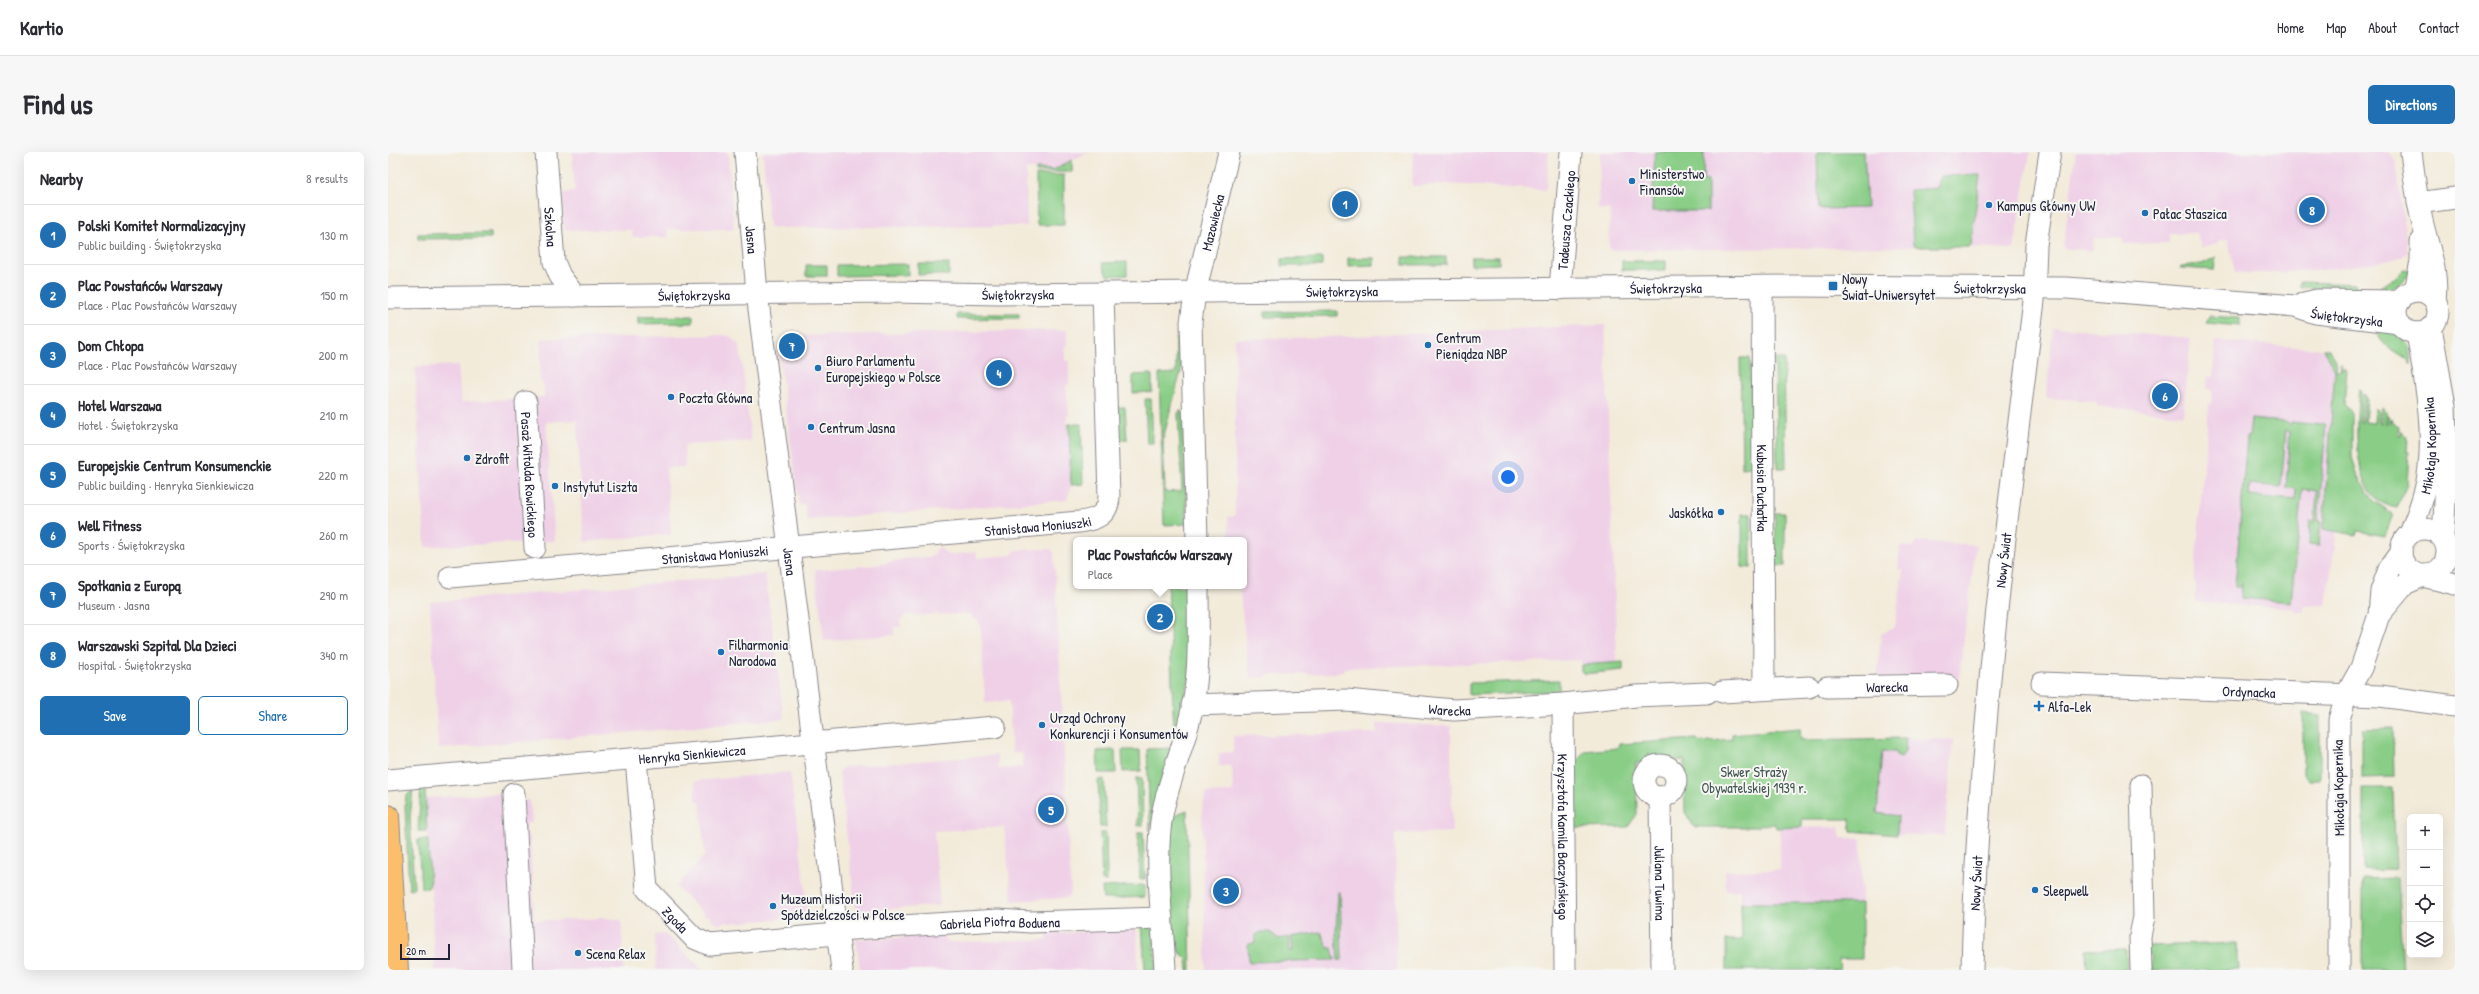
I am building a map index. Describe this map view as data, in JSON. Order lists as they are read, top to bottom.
{
  "streets": {
    "street": [
      "Tadeusza Czackiego",
      "Mazowiecka",
      "Szkolna",
      "Jasna",
      "Świętokrzyska",
      "Mikołaja Kopernika",
      "Pasaż Witolda Rowickiego",
      "Kubusia Puchatka",
      "Stanisława Moniuszki",
      "Nowy Świat",
      "Warecka",
      "Ordynacka",
      "Henryka Sienkiewicza",
      "Krzysztofa Kamila Baczyńskiego",
      "Juliana Tuwima",
      "Zgoda",
      "Gabriela Piotra Boduena"
    ]
  },
  "crossings": [
    ["Tadeusza Czackiego", "Świętokrzyska"],
    ["Mazowiecka", "Świętokrzyska"],
    ["Szkolna", "Świętokrzyska"],
    ["Jasna", "Świętokrzyska"],
    ["Jasna", "Stanisława Moniuszki"],
    ["Jasna", "Henryka Sienkiewicza"],
    ["Jasna", "Zgoda"],
    ["Jasna", "Gabriela Piotra Boduena"],
    ["Świętokrzyska", "Mikołaja Kopernika"],
    ["Świętokrzyska", "Kubusia Puchatka"],
    ["Świętokrzyska", "Stanisława Moniuszki"],
    ["Świętokrzyska", "Nowy Świat"],
    ["Mikołaja Kopernika", "Ordynacka"],
    ["Kubusia Puchatka", "Warecka"],
    ["Warecka", "Krzysztofa Kamila Baczyńskiego"],
    ["Henryka Sienkiewicza", "Zgoda"],
    ["Zgoda", "Gabriela Piotra Boduena"]
  ],
  "parks": ["Skwer Straży Obywatelskiej 1939 r."],
  "places": {
    "other": [
      "Ministerstwo Finansów",
      "Kampus Główny UW",
      "Pałac Staszica",
      "Centrum Pieniądza NBP",
      "Biuro Parlamentu Europejskiego w Polsce",
      "Poczta Główna",
      "Centrum Jasna",
      "Zdrofit",
      "Instytut Liszta",
      "Jaskółka",
      "Filharmonia Narodowa",
      "Urząd Ochrony Konkurencji i Konsumentów",
      "Sleepwell",
      "Muzeum Historii Spółdzielczości w Polsce",
      "Scena Relax"
    ],
    "transit": ["Nowy Świat-Uniwersytet"],
    "health": ["Alfa-Lek"]
  },
  "scale_bar": "20 m",
  "page": {
    "header": "Kartio",
    "nav": [
      "Home",
      "Map",
      "About",
      "Contact"
    ],
    "title": "Find us",
    "buttons": [
      "Directions",
      ["Save", "Share"]
    ],
    "heading": ["Nearby", "8 results"],
    "pins": [
      "1",
      "8",
      "7",
      "4",
      "6",
      "2",
      "5",
      "3"
    ],
    "list": [
      {
        "mark": "1",
        "name": "Polski Komitet Normalizacyjny",
        "note": "Public building · Świętokrzyska",
        "value": "130 m"
      },
      {
        "mark": "2",
        "name": "Plac Powstańców Warszawy",
        "note": "Place · Plac Powstańców Warszawy",
        "value": "150 m"
      },
      {
        "mark": "3",
        "name": "Dom Chłopa",
        "note": "Place · Plac Powstańców Warszawy",
        "value": "200 m"
      },
      {
        "mark": "4",
        "name": "Hotel Warszawa",
        "note": "Hotel · Świętokrzyska",
        "value": "210 m"
      },
      {
        "mark": "5",
        "name": "Europejskie Centrum Konsumenckie",
        "note": "Public building · Henryka Sienkiewicza",
        "value": "220 m"
      },
      {
        "mark": "6",
        "name": "Well Fitness",
        "note": "Sports · Świętokrzyska",
        "value": "260 m"
      },
      {
        "mark": "7",
        "name": "Spotkania z Europą",
        "note": "Museum · Jasna",
        "value": "290 m"
      },
      {
        "mark": "8",
        "name": "Warszawski Szpital Dla Dzieci",
        "note": "Hospital · Świętokrzyska",
        "value": "340 m"
      }
    ],
    "popup": ["Plac Powstańców Warszawy", "Place"],
    "map_buttons": ["+", "−"],
    "scale": "20 m"
  }
}
